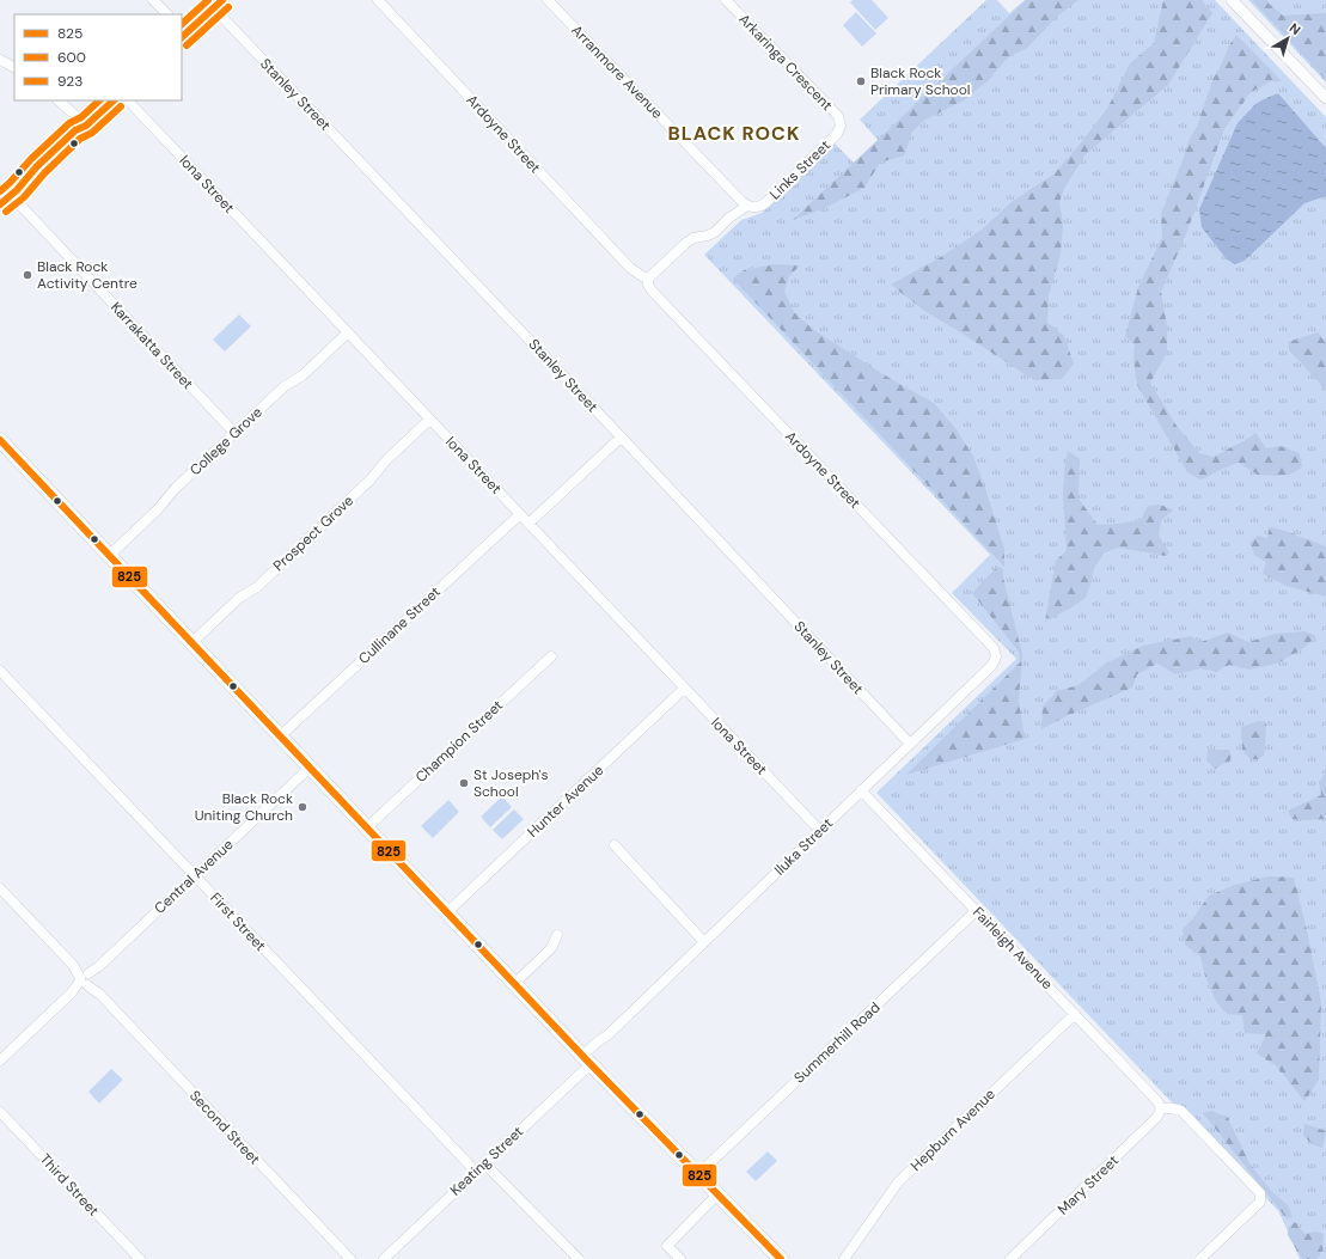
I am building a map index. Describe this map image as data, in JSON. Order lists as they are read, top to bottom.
{
  "streets": {
    "street": [
      "Arkaringa Crescent",
      "Arranmore Avenue",
      "Stanley Street",
      "Ardoyne Street",
      "Links Street",
      "Iona Street",
      "Karrakatta Street",
      "College Grove",
      "Prospect Grove",
      "Cullinane Street",
      "Champion Street",
      "Hunter Avenue",
      "Iluka Street",
      "Central Avenue",
      "First Street",
      "Fairleigh Avenue",
      "Summerhill Road",
      "Second Street",
      "Hepburn Avenue",
      "Keating Street",
      "Third Street",
      "Mary Street"
    ]
  },
  "crossings": [
    ["Arkaringa Crescent", "Links Street"],
    ["Arranmore Avenue", "Links Street"],
    ["Stanley Street", "Iluka Street"],
    ["Ardoyne Street", "Iluka Street"],
    ["Iona Street", "College Grove"],
    ["Iona Street", "Prospect Grove"],
    ["Iona Street", "Cullinane Street"],
    ["Iona Street", "Hunter Avenue"],
    ["Iona Street", "Iluka Street"],
    ["Karrakatta Street", "College Grove"],
    ["Iluka Street", "Fairleigh Avenue"],
    ["Iluka Street", "Keating Street"],
    ["Central Avenue", "First Street"],
    ["Central Avenue", "Second Street"],
    ["First Street", "Keating Street"],
    ["Fairleigh Avenue", "Summerhill Road"],
    ["Fairleigh Avenue", "Hepburn Avenue"],
    ["Fairleigh Avenue", "Mary Street"]
  ],
  "districts": ["BLACK ROCK"],
  "places": [
    "Black Rock Primary School",
    "Black Rock Activity Centre",
    "St Joseph's School",
    "Black Rock Uniting Church"
  ],
  "lines": ["transit line 825", "transit line 923", "transit line 600"],
  "legend": ["825", "600", "923"],
  "north": "top right"
}
